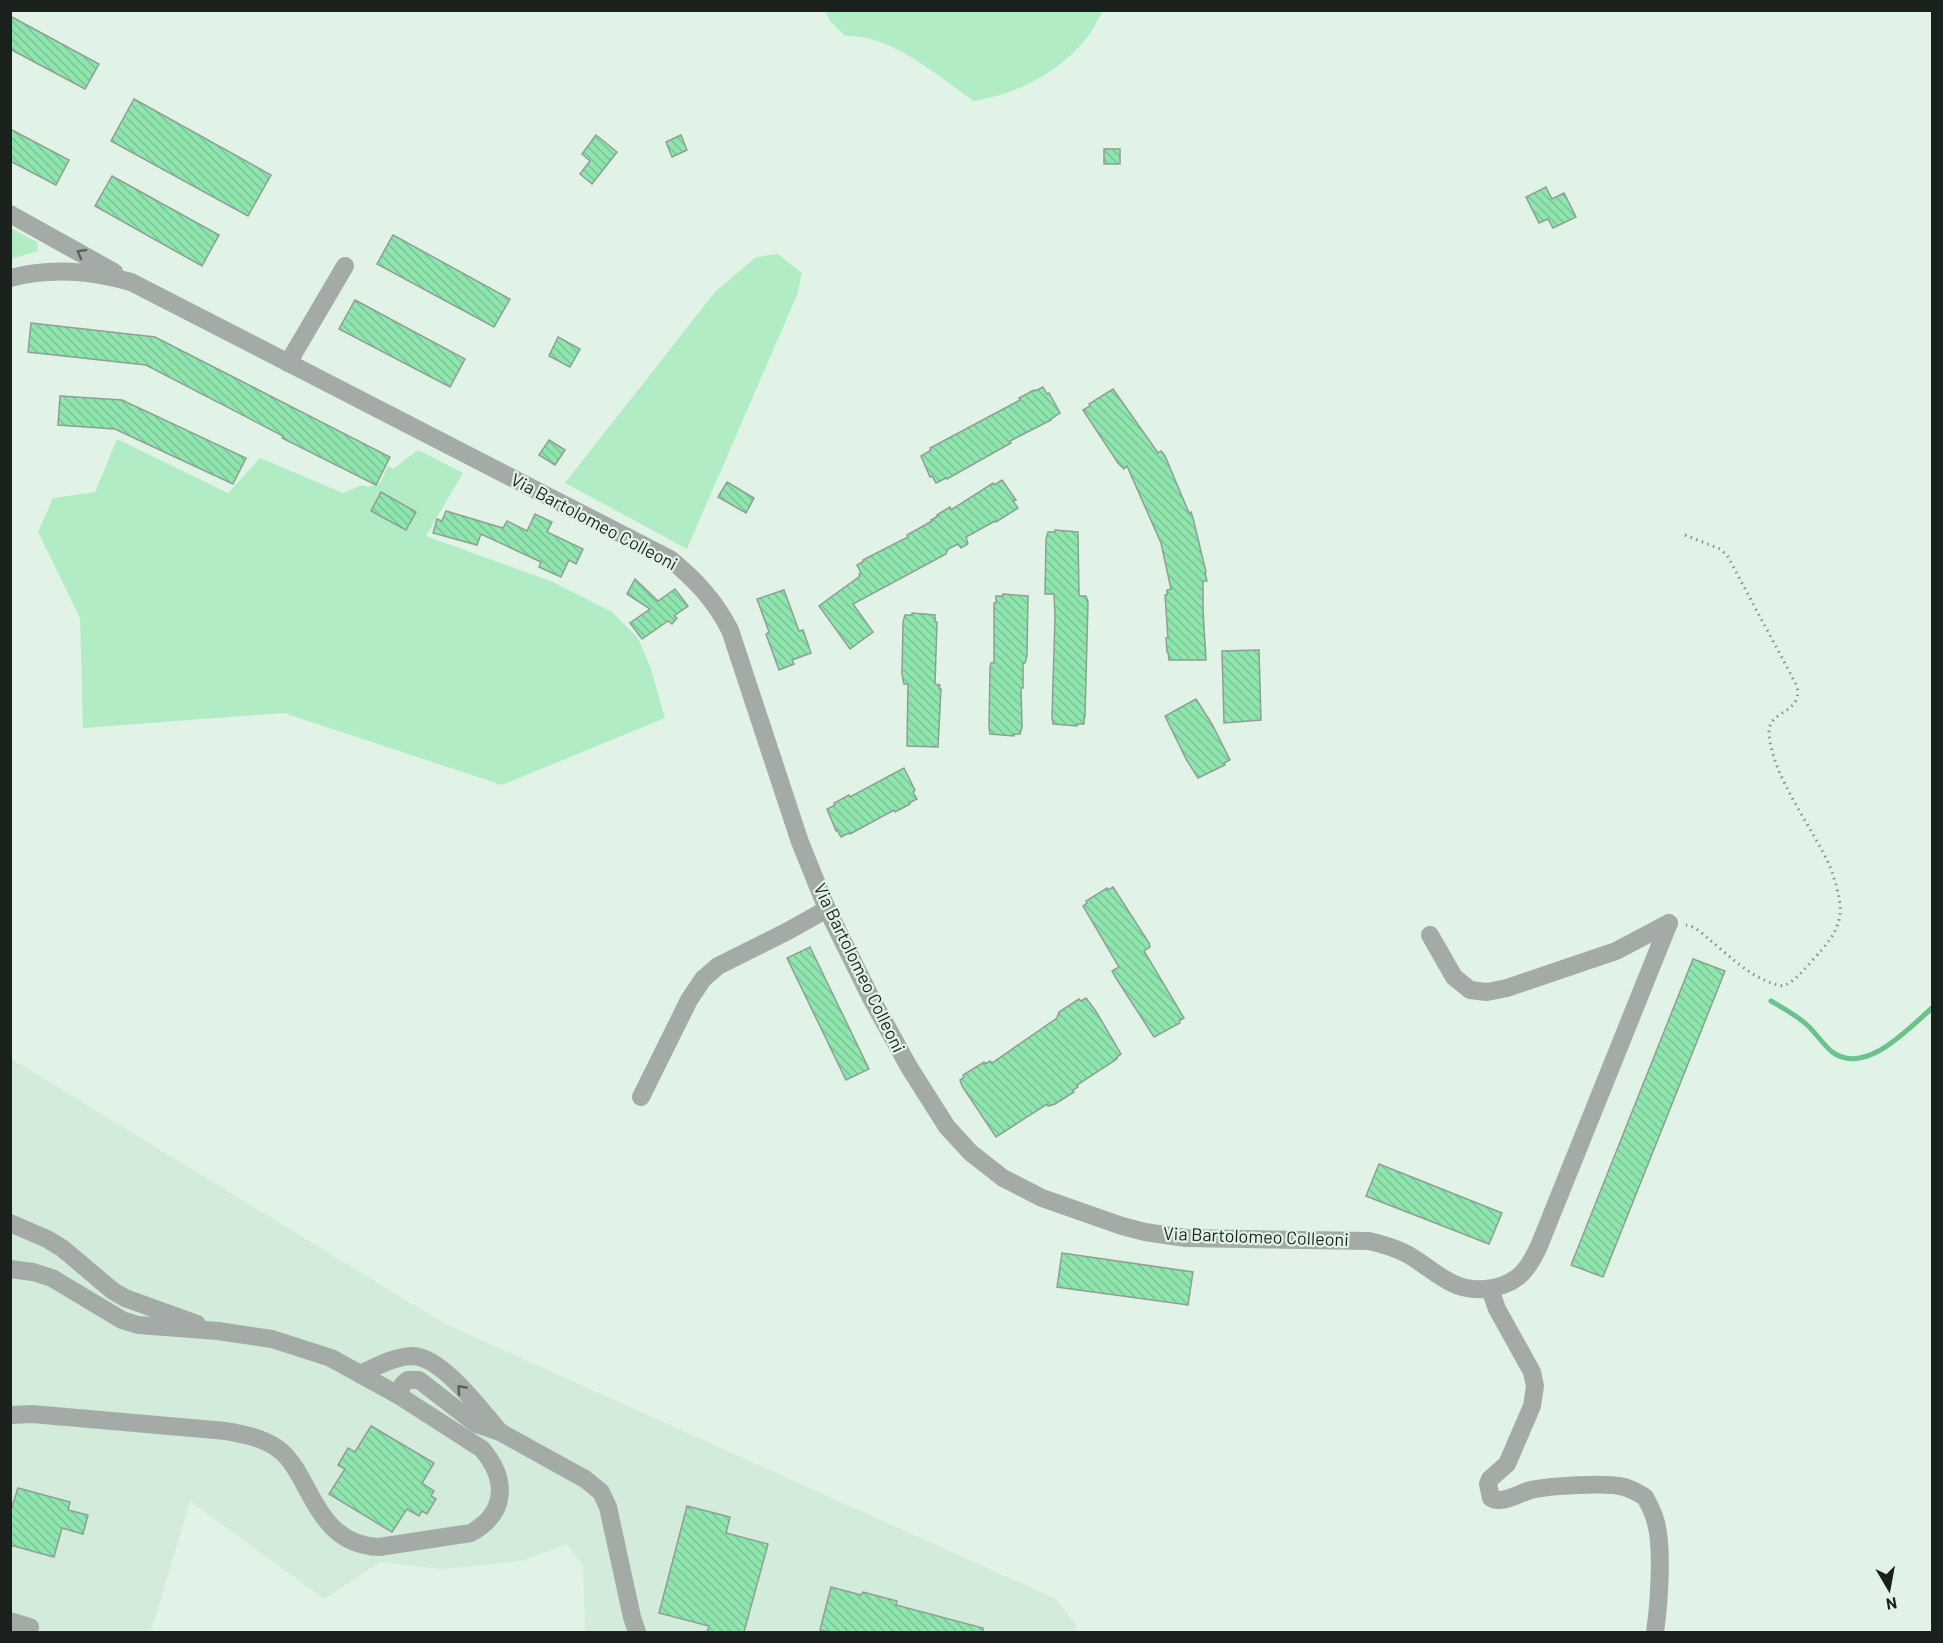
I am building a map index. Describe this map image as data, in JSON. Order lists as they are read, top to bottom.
{
  "streets": {
    "street": ["Via Bartolomeo Colleoni"]
  },
  "north": "bottom"
}
